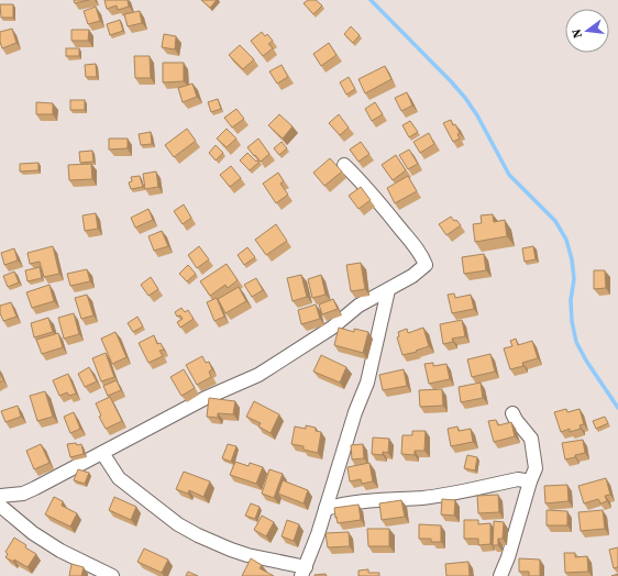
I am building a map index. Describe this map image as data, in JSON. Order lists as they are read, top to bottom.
{
  "north": "left"
}
